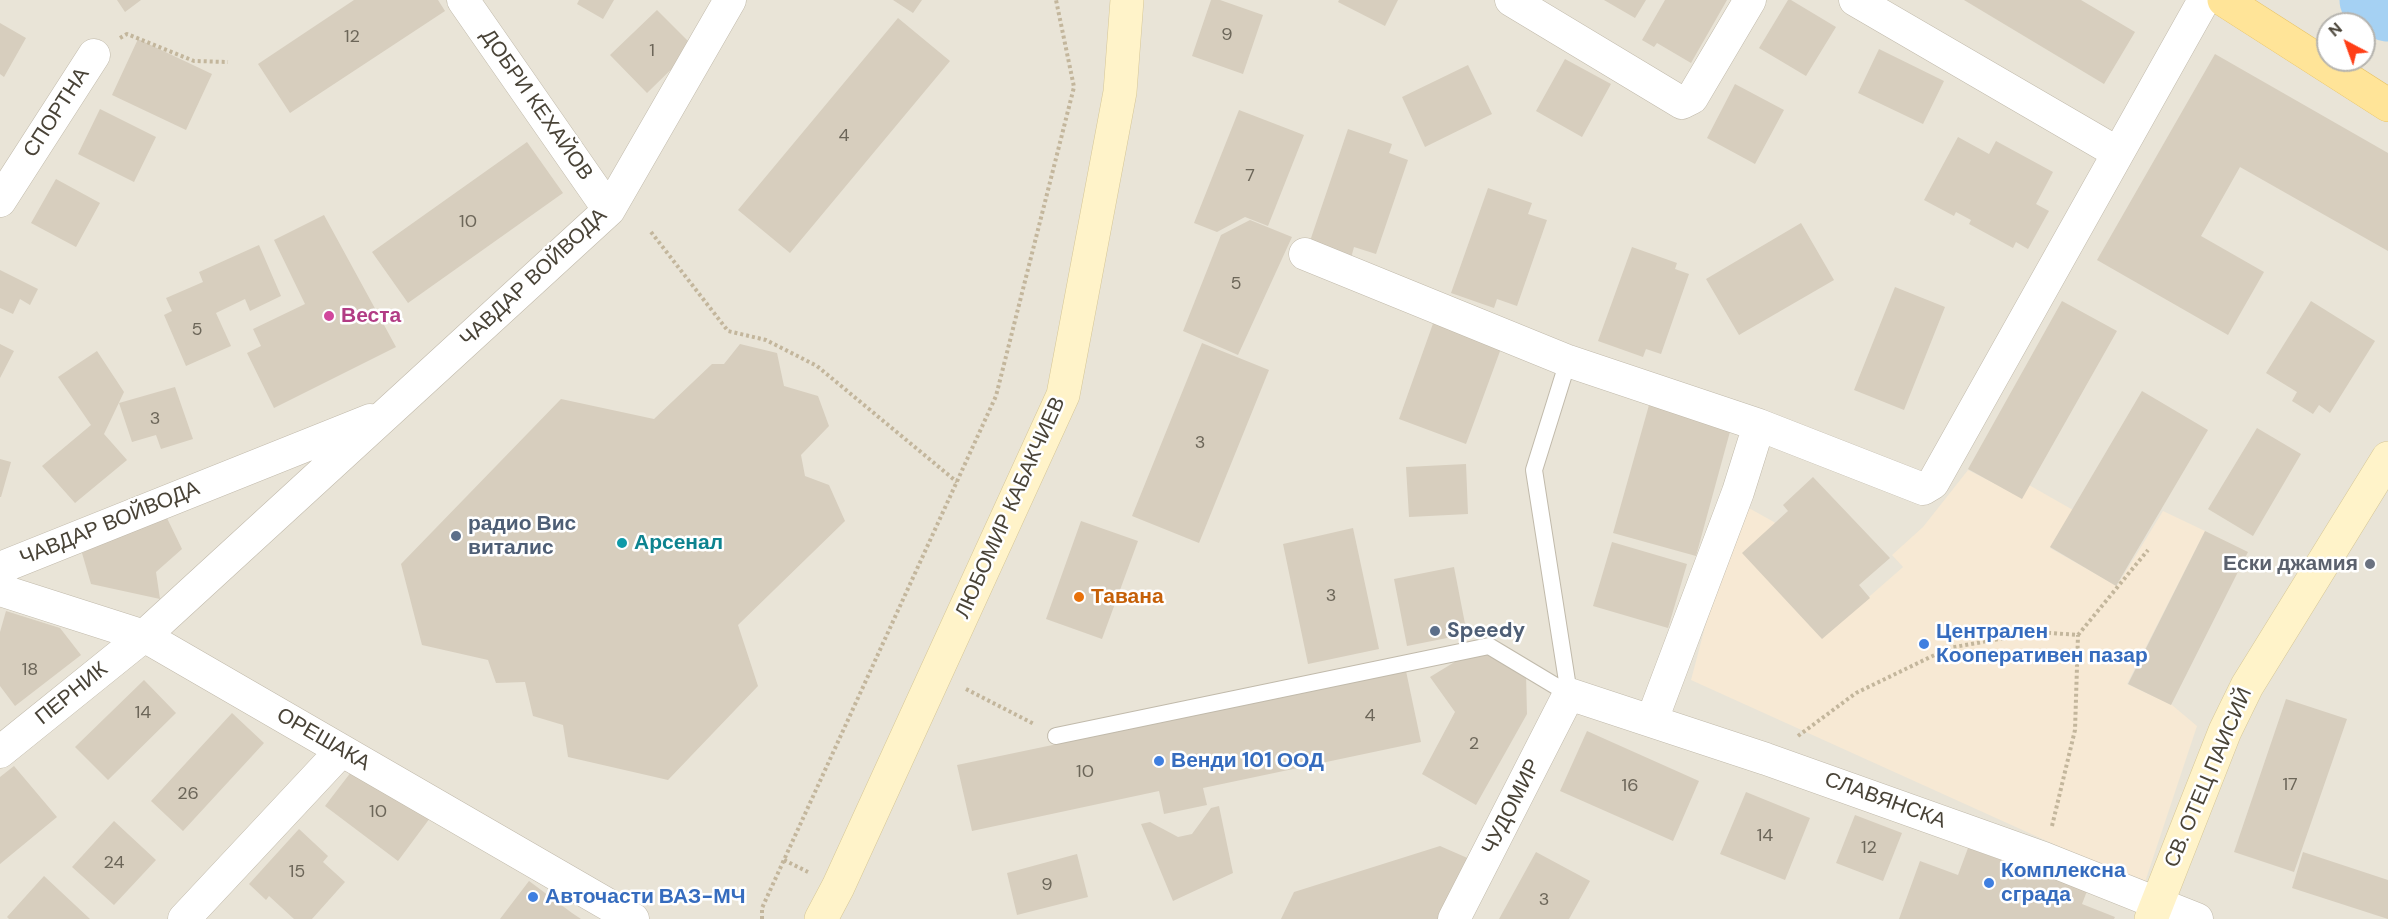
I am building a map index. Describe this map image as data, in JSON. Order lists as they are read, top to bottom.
{
  "streets": {
    "street": [
      "ДОБРИ КЕХАЙОВ",
      "СПОРТНА",
      "ЧАВДАР ВОЙВОДА",
      "ЛЮБОМИР КАБАКЧИЕВ",
      "ПЕРНИК",
      "ОРЕШАКА",
      "СВ. ОТЕЦ ПАИСИЙ",
      "СЛАВЯНСКА",
      "ЧУДОМИР"
    ]
  },
  "crossings": [
    ["ДОБРИ КЕХАЙОВ", "ЧАВДАР ВОЙВОДА"],
    ["ЧАВДАР ВОЙВОДА", "ПЕРНИК"],
    ["ЧАВДАР ВОЙВОДА", "ОРЕШАКА"],
    ["ПЕРНИК", "ОРЕШАКА"],
    ["СВ. ОТЕЦ ПАИСИЙ", "СЛАВЯНСКА"],
    ["СЛАВЯНСКА", "ЧУДОМИР"]
  ],
  "places": [
    "Веста",
    "радио Вис виталис",
    "Арсенал",
    "Ески джамия",
    "Тавана",
    "Speedy",
    "Централен Кооперативен пазар",
    "Венди 101 ООД",
    "Комплексна сграда",
    "Авточасти ВАЗ-МЧ"
  ],
  "house_numbers": [
    "9",
    "12",
    "1",
    "4",
    "7",
    "10",
    "5",
    "5",
    "3",
    "3",
    "3",
    "18",
    "14",
    "4",
    "2",
    "10",
    "17",
    "16",
    "26",
    "10",
    "14",
    "12",
    "24",
    "15",
    "9",
    "3"
  ],
  "north": "top left"
}
